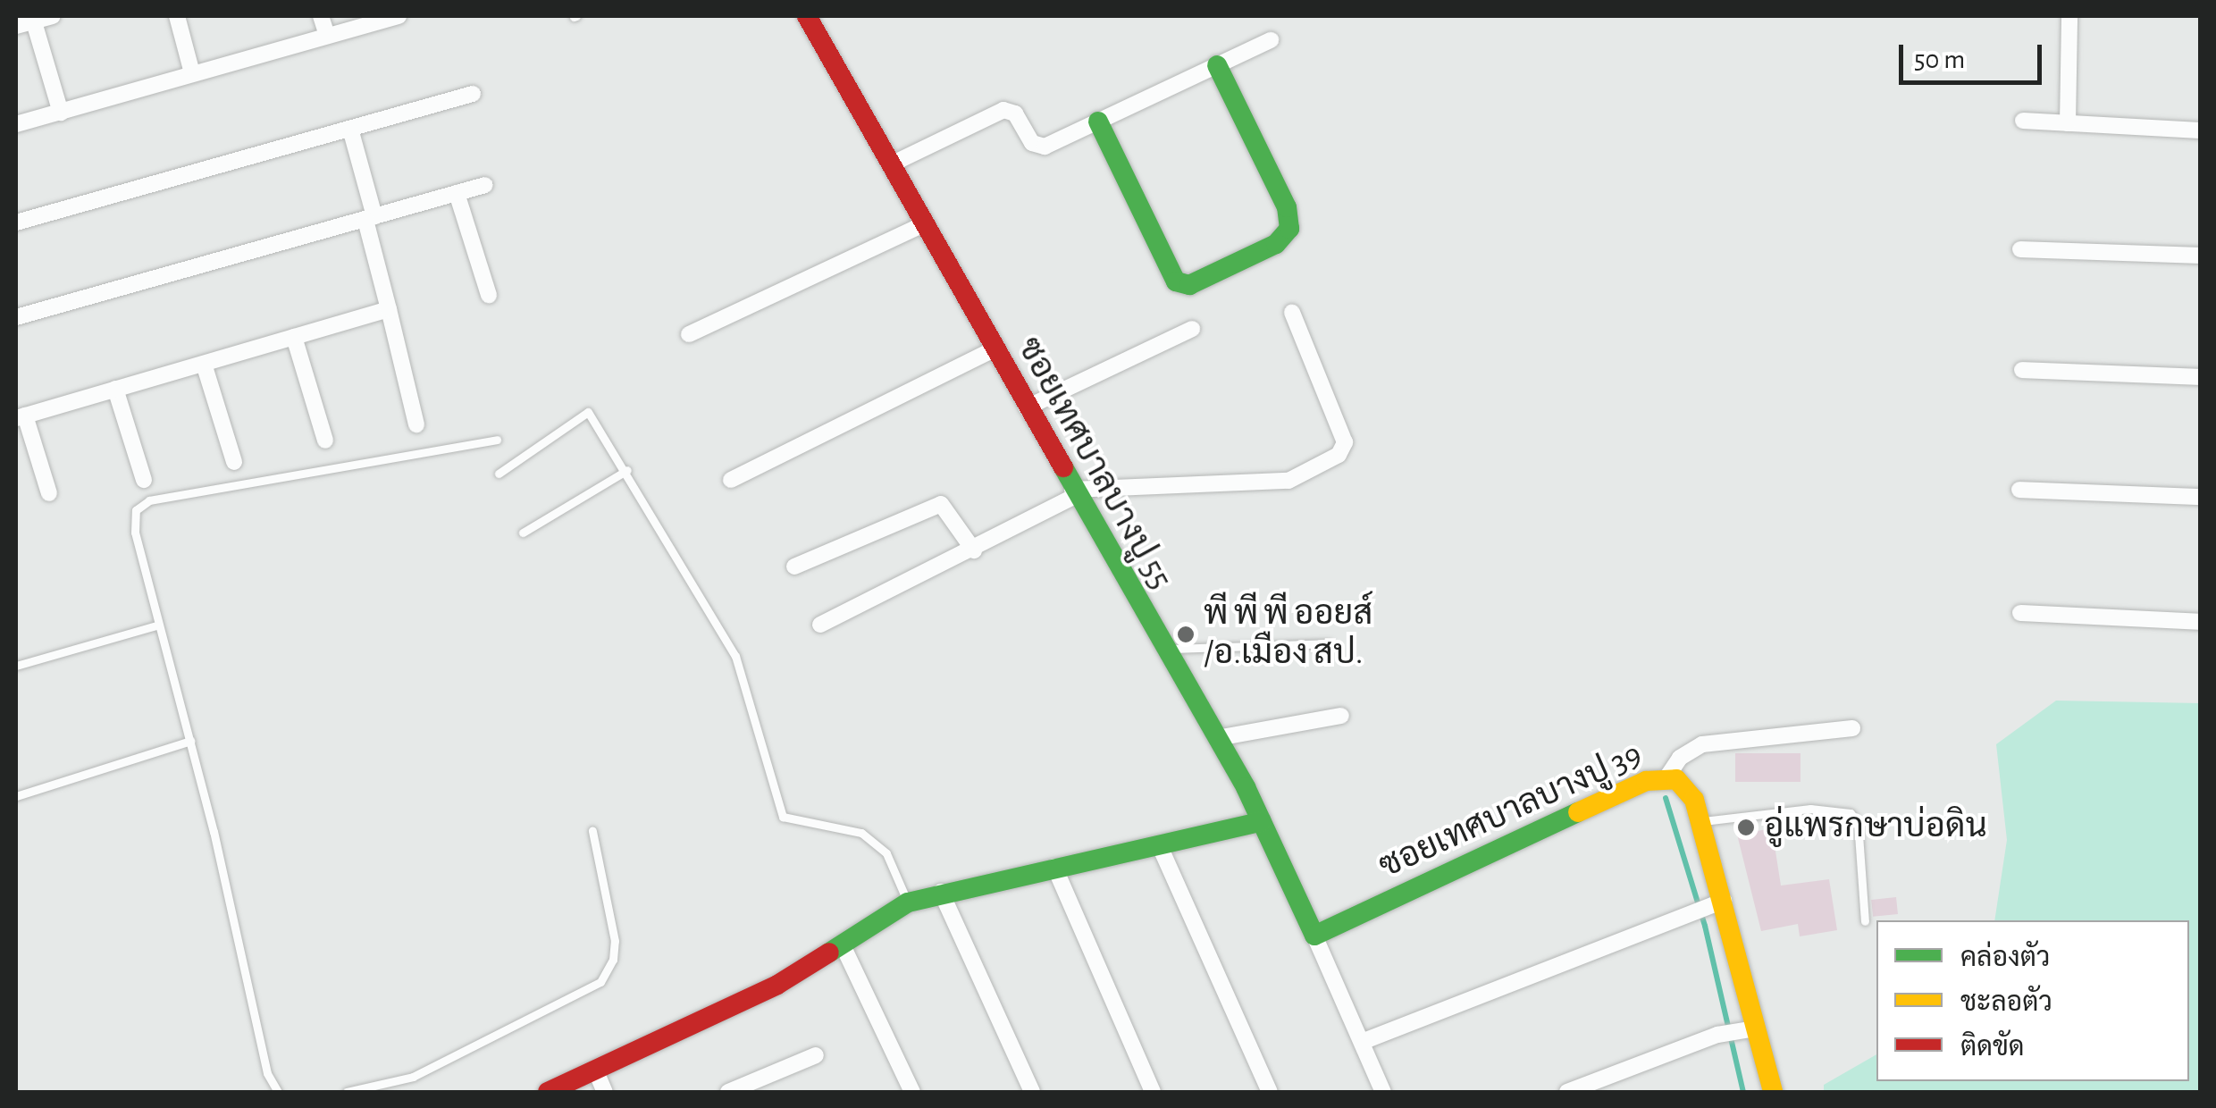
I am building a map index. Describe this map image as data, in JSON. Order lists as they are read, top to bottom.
{
  "streets": {
    "street": ["ซอยเทศบาลบางปู 55", "ซอยเทศบาลบางปู 39"]
  },
  "crossings": [
    ["ซอยเทศบาลบางปู 55", "ซอยเทศบาลบางปู 39"]
  ],
  "places": ["พี พี พี ออยส์ /อ.เมือง สป.", "อู่แพรกษาบ่อดิน"],
  "legend": ["คล่องตัว", "ชะลอตัว", "ติดขัด"],
  "scale_bar": "50 m"
}
